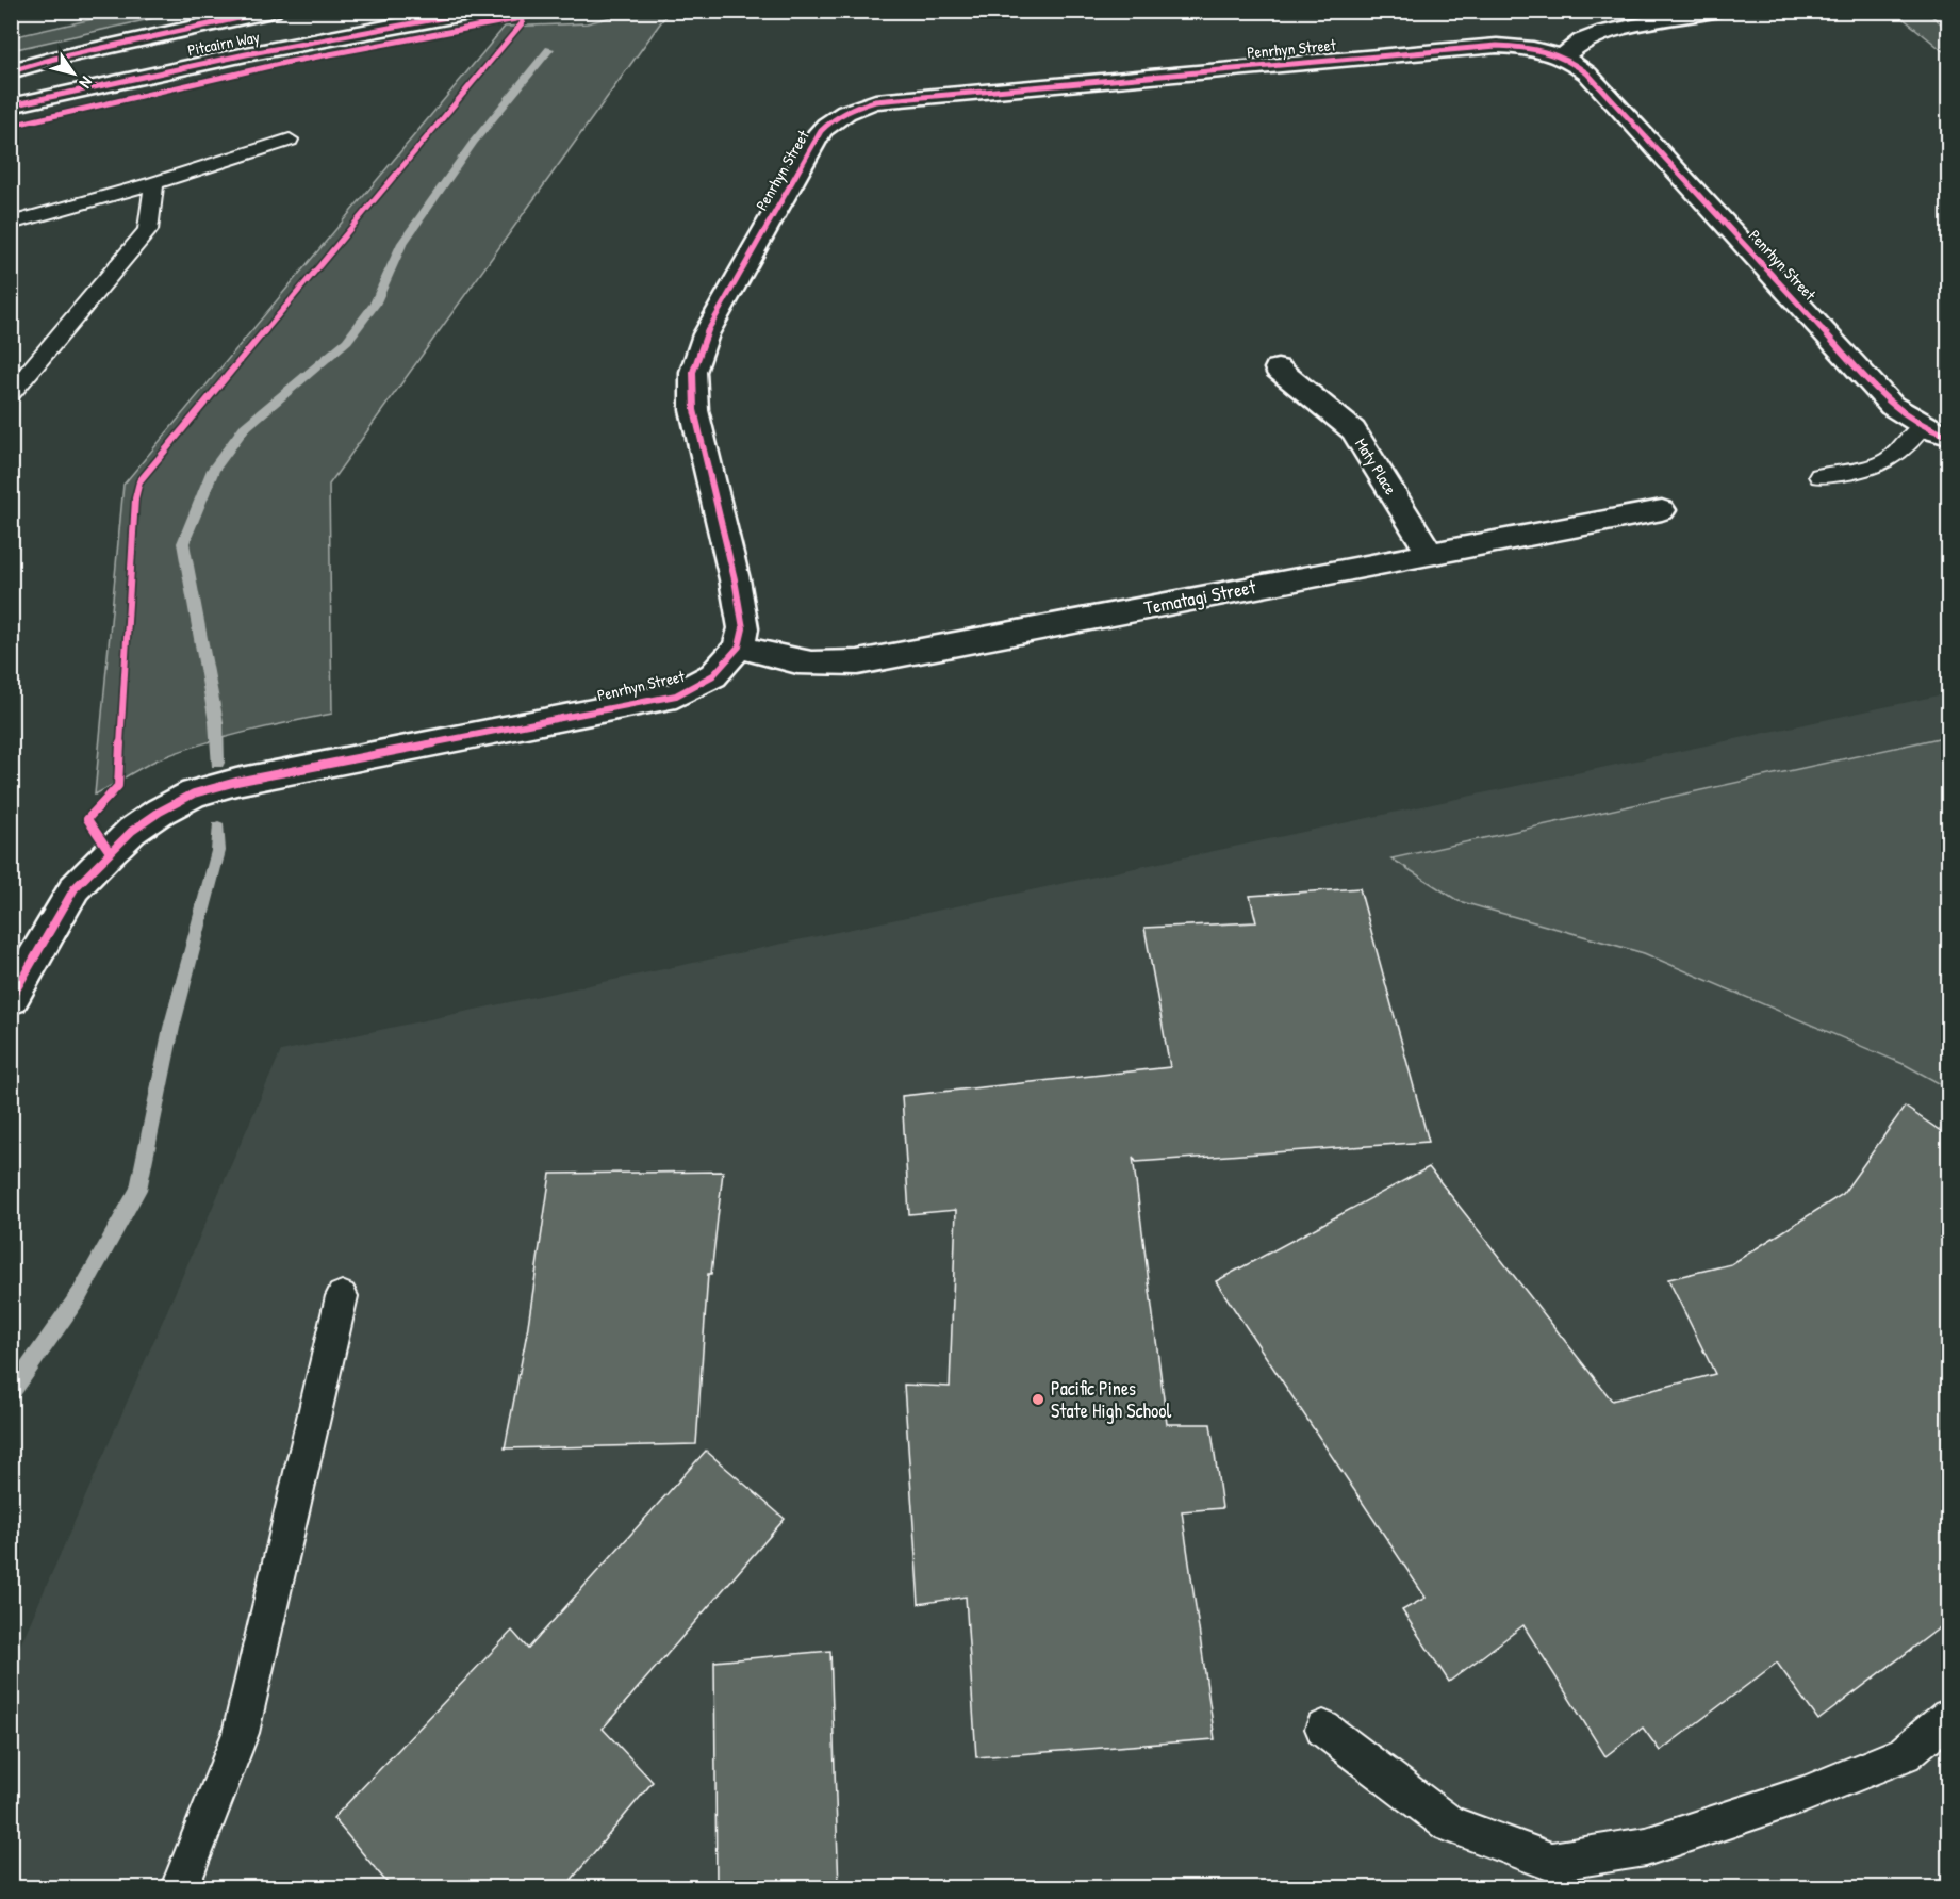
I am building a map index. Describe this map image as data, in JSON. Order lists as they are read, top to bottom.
{
  "streets": {
    "street": [
      "Pitcairn Way",
      "Penrhyn Street",
      "Maty Place",
      "Tematagi Street"
    ]
  },
  "crossings": [
    ["Penrhyn Street", "Tematagi Street"],
    ["Maty Place", "Tematagi Street"]
  ],
  "places": ["Pacific Pines State High School"],
  "north": "bottom right"
}
